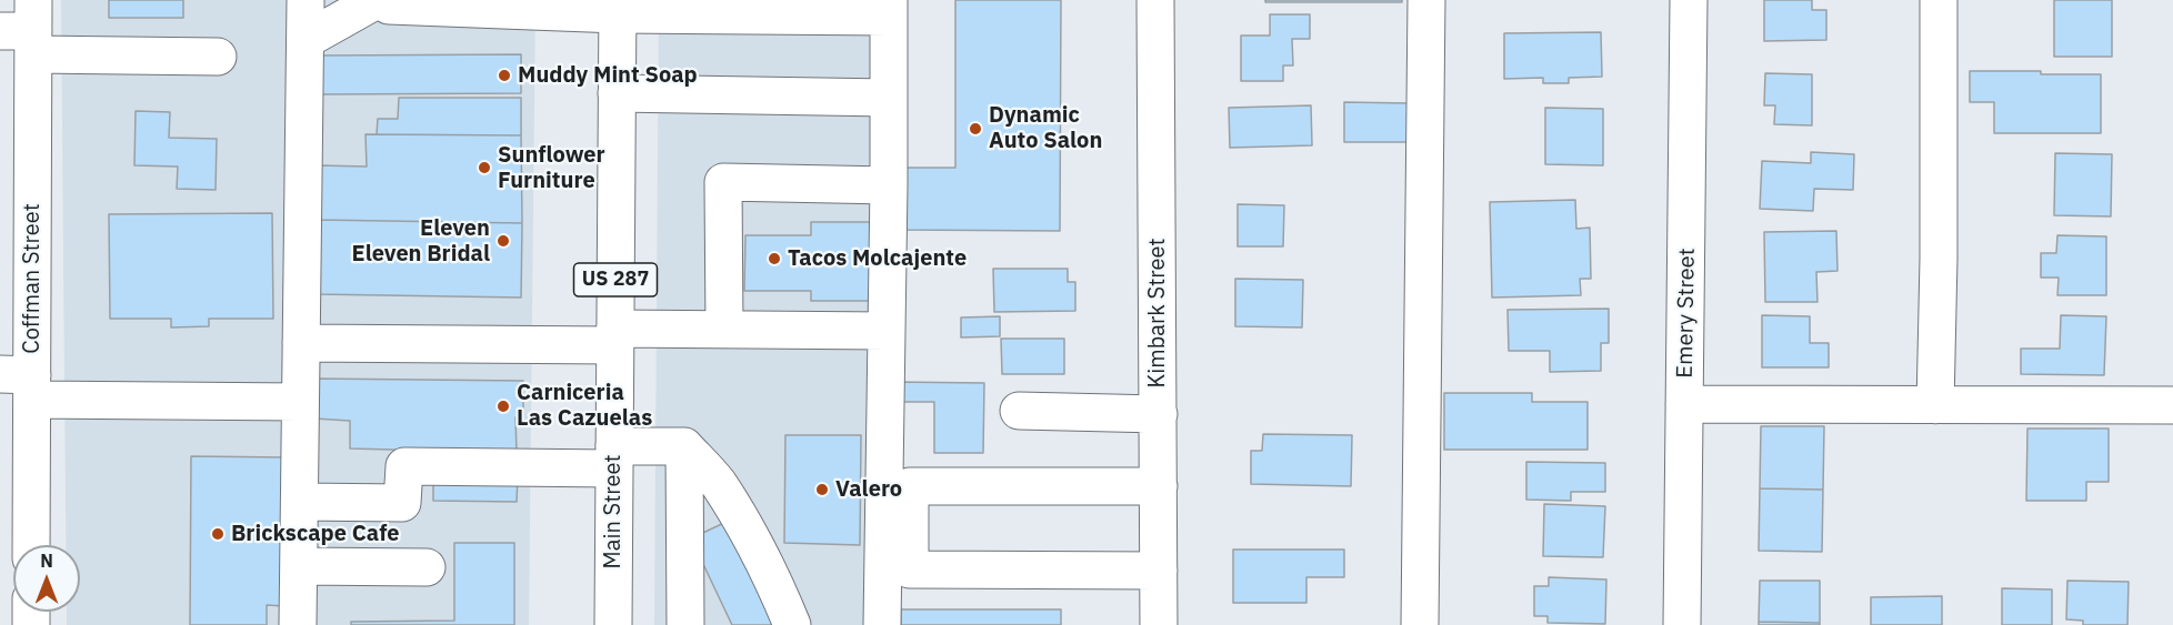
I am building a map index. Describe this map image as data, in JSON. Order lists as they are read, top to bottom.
{
  "streets": {
    "main road": [
      "Coffman Street",
      "US 287",
      "Kimbark Street",
      "Emery Street",
      "Main Street"
    ]
  },
  "places": [
    "Muddy Mint Soap",
    "Dynamic Auto Salon",
    "Sunflower Furniture",
    "Eleven Eleven Bridal",
    "Tacos Molcajente",
    "Carniceria Las Cazuelas",
    "Valero",
    "Brickscape Cafe"
  ],
  "north": "top"
}
